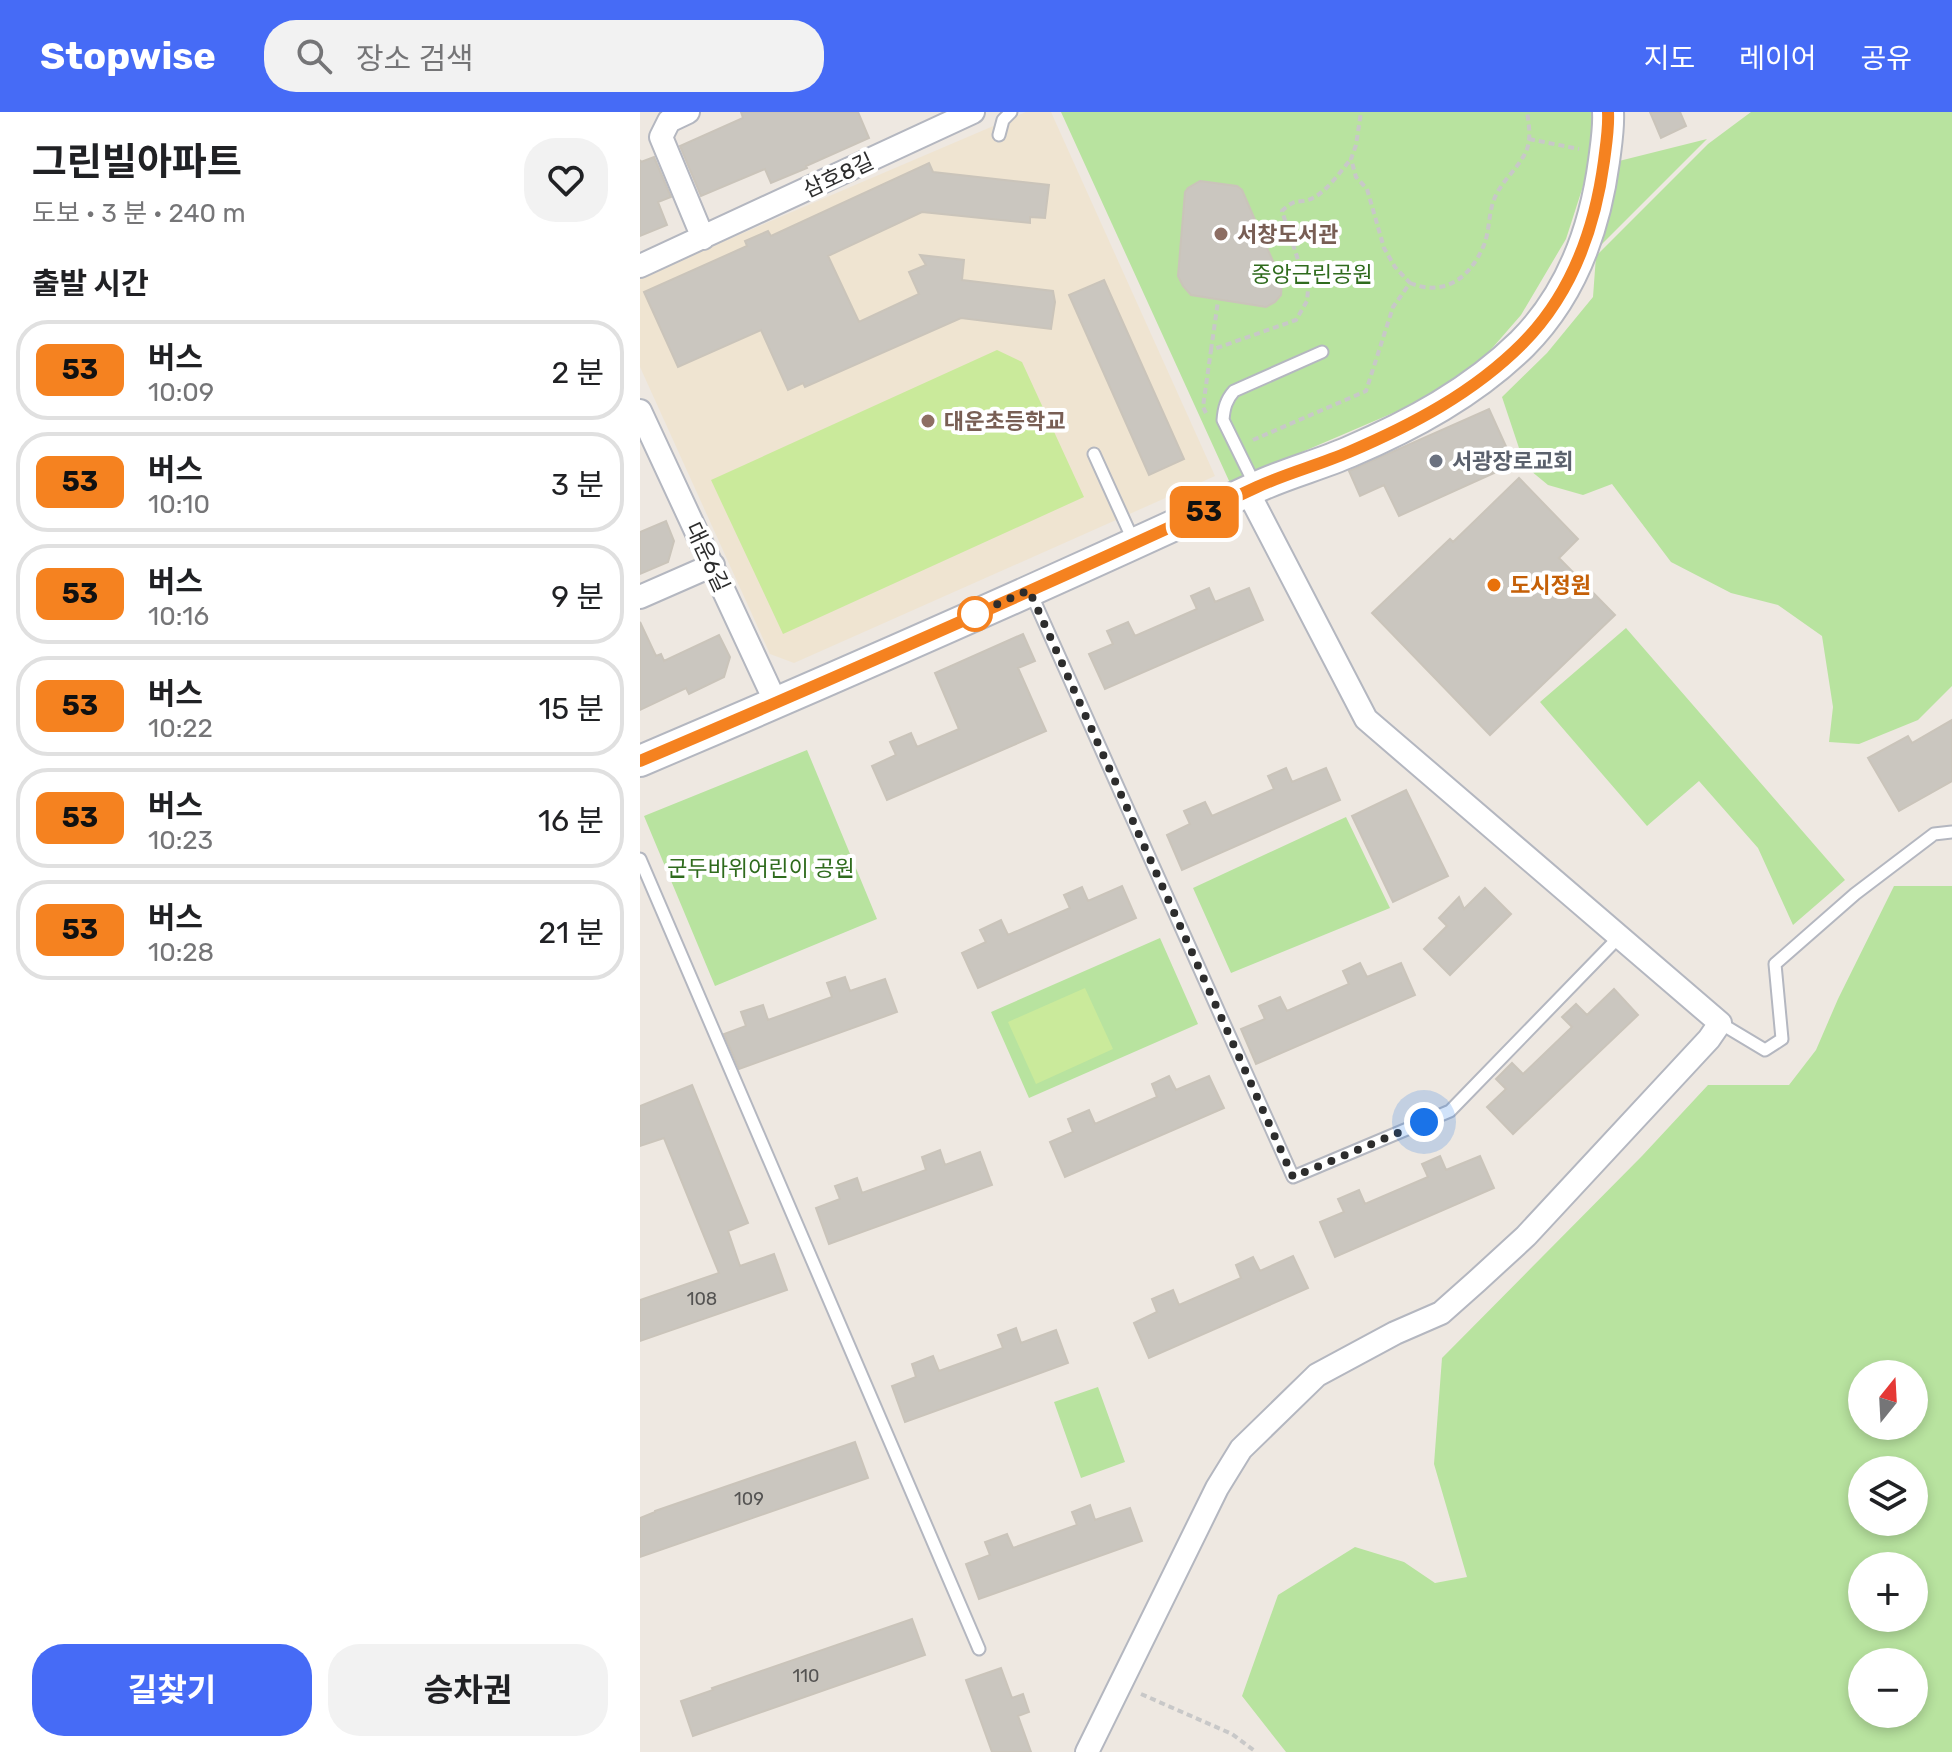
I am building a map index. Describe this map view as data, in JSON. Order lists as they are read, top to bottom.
{
  "streets": {
    "street": ["삼호8길", "대운6길"]
  },
  "parks": ["중앙근린공원", "군두바위어린이 공원"],
  "places": [
    "서창도서관",
    "대운초등학교",
    "서광장로교회",
    "도시정원"
  ],
  "lines": ["bus line 53"],
  "house_numbers": ["108", "109", "110"],
  "north": "top",
  "page": {
    "header": "Stopwise",
    "search": "장소 검색",
    "nav": ["지도", "레이어", "공유"],
    "heading": [
      ["그린빌아파트", "도보 · 3 분 · 240 m"],
      "출발 시간"
    ],
    "on_map": "53",
    "list": [
      {
        "mark": "53",
        "name": "버스",
        "note": "10:09",
        "value": "2 분"
      },
      {
        "mark": "53",
        "name": "버스",
        "note": "10:10",
        "value": "3 분"
      },
      {
        "mark": "53",
        "name": "버스",
        "note": "10:16",
        "value": "9 분"
      },
      {
        "mark": "53",
        "name": "버스",
        "note": "10:22",
        "value": "15 분"
      },
      {
        "mark": "53",
        "name": "버스",
        "note": "10:23",
        "value": "16 분"
      },
      {
        "mark": "53",
        "name": "버스",
        "note": "10:28",
        "value": "21 분"
      }
    ],
    "map_buttons": ["+", "−"],
    "buttons": ["길찾기", "승차권"]
  }
}
